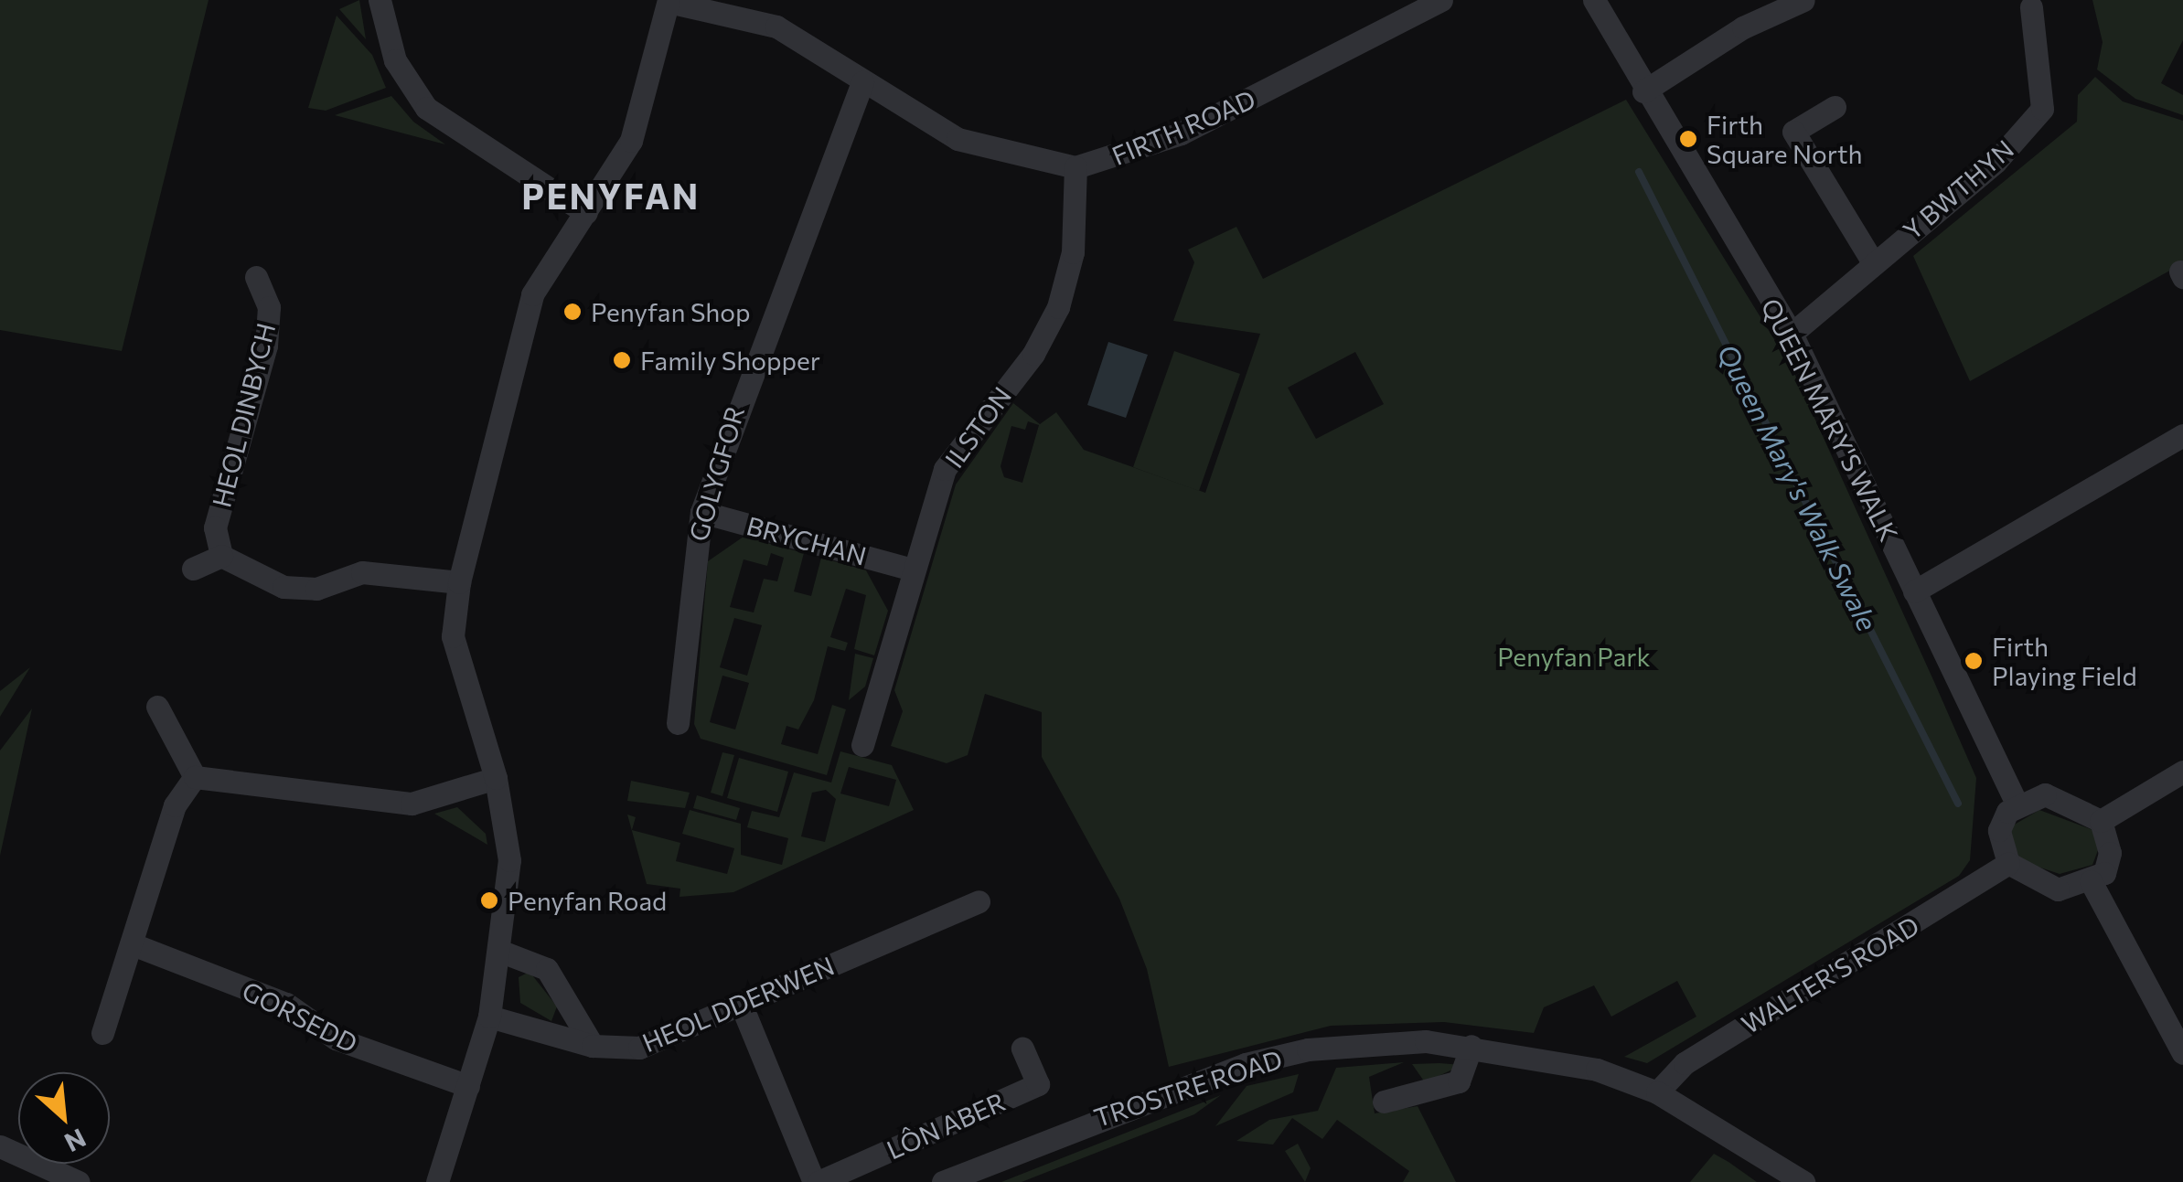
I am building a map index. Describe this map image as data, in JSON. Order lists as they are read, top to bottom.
{
  "streets": {
    "street": [
      "FIRTH ROAD",
      "Y BWTHYN",
      "HEOL DINBYCH",
      "QUEEN MARY'S WALK",
      "ILSTON",
      "GOLYGFOR",
      "BRYCHAN",
      "WALTER'S ROAD",
      "HEOL DDERWEN",
      "GORSEDD",
      "TROSTRE ROAD",
      "LÔN ABER"
    ]
  },
  "crossings": [
    ["FIRTH ROAD", "ILSTON"],
    ["Y BWTHYN", "QUEEN MARY'S WALK"],
    ["QUEEN MARY'S WALK", "WALTER'S ROAD"],
    ["ILSTON", "BRYCHAN"],
    ["GOLYGFOR", "BRYCHAN"],
    ["WALTER'S ROAD", "TROSTRE ROAD"],
    ["HEOL DDERWEN", "LÔN ABER"]
  ],
  "districts": ["PENYFAN"],
  "water": ["Queen Mary's Walk Swale"],
  "parks": ["Penyfan Park"],
  "places": [
    "Firth Square North",
    "Penyfan Shop",
    "Family Shopper",
    "Firth Playing Field",
    "Penyfan Road"
  ],
  "north": "bottom right"
}
